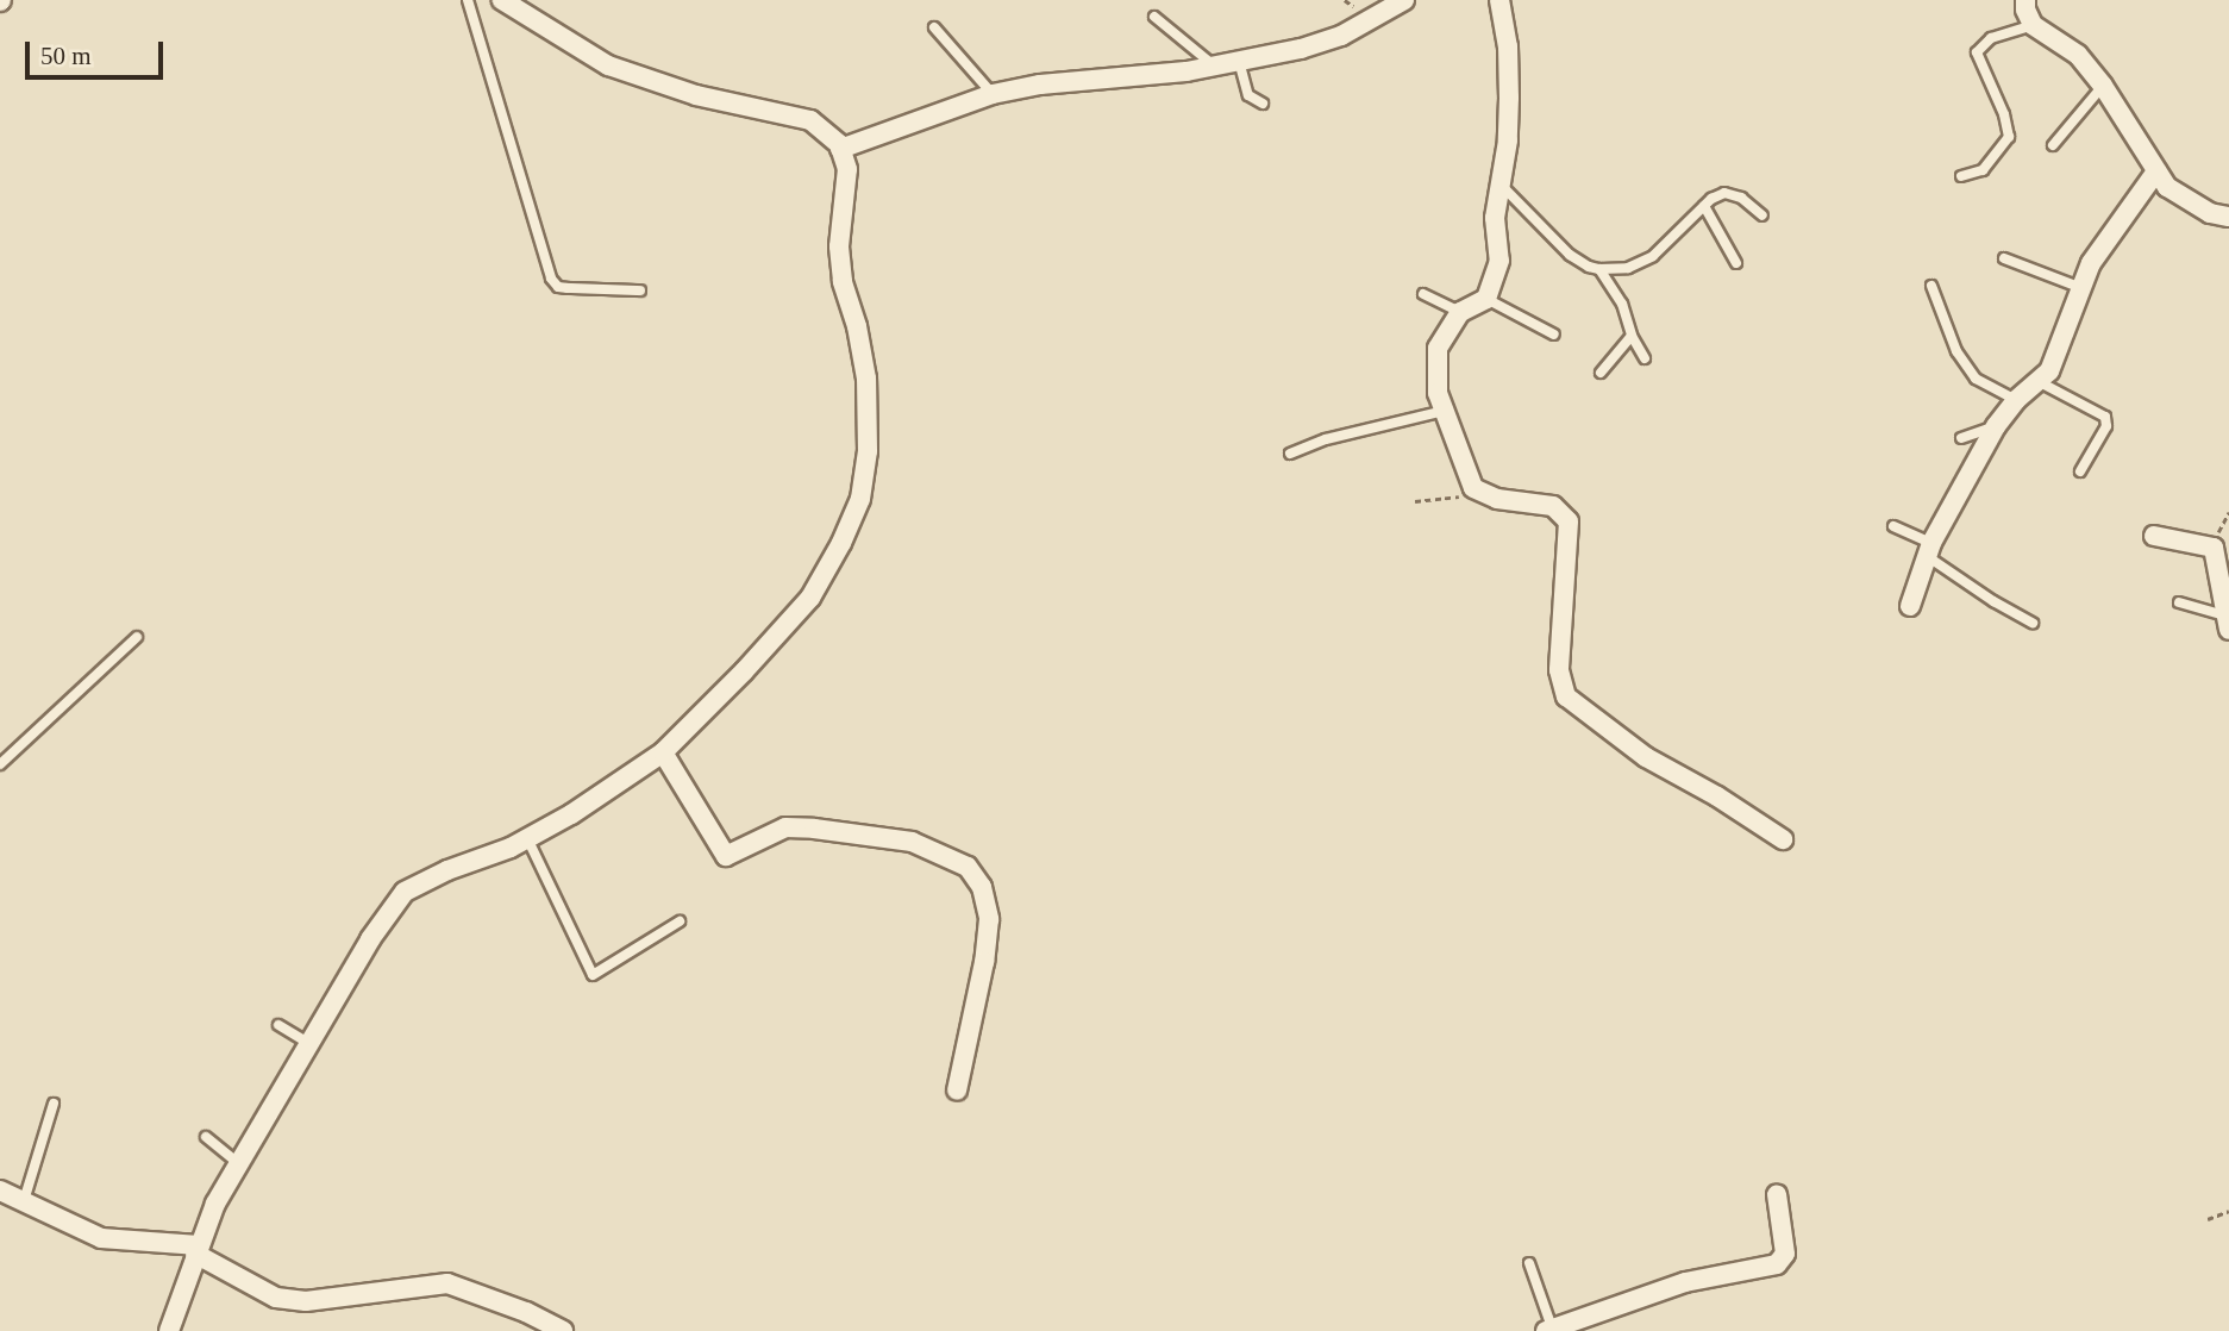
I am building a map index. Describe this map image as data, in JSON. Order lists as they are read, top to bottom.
{
  "scale_bar": "50 m"
}
